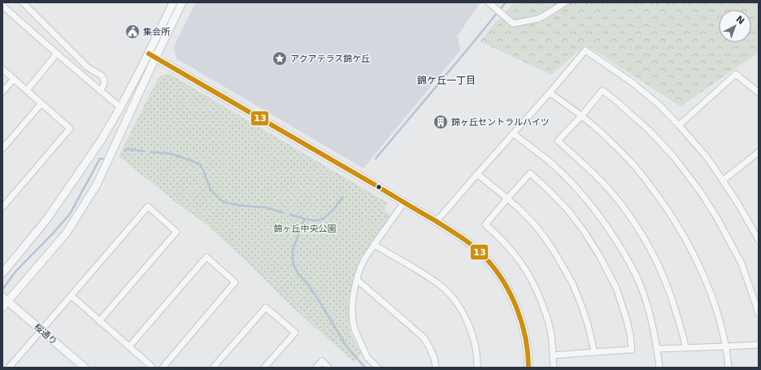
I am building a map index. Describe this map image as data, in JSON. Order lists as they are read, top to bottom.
{
  "streets": {
    "street": ["桜通り"]
  },
  "districts": ["錦ケ丘一丁目"],
  "parks": ["錦ヶ丘中央公園"],
  "places": {
    "public building": ["集会所"],
    "place": ["アクアテラス錦ケ丘"],
    "building": ["錦ヶ丘セントラルハイツ"]
  },
  "lines": ["transit line 13"],
  "north": "top right"
}
